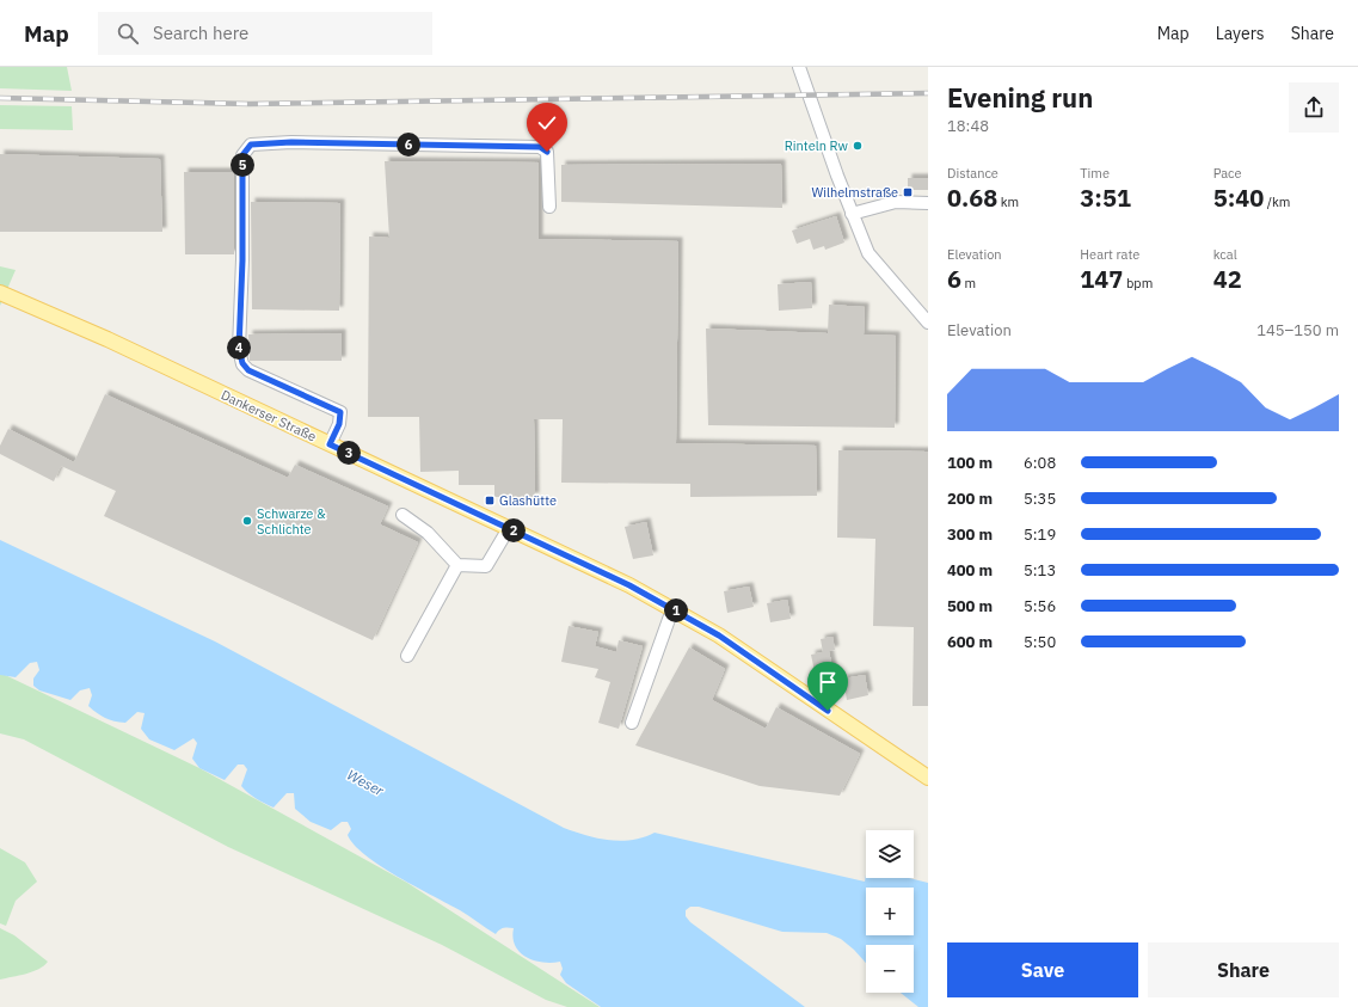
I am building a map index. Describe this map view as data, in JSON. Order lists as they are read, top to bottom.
{
  "streets": {
    "main road": ["Dankerser Straße"]
  },
  "water": ["Weser"],
  "places": {
    "other": ["Rinteln Rw", "Schwarze & Schlichte"],
    "transit": ["Wilhelmstraße", "Glashütte"]
  },
  "page": {
    "header": "Map",
    "search": "Search here",
    "nav": ["Map", "Layers", "Share"],
    "heading": ["Evening run", "18:48"],
    "pins": [
      "6",
      "5",
      "4",
      "3",
      "2",
      "1"
    ],
    "stats": [
      ["Distance", "0.68 km"],
      ["Time", "3:51"],
      ["Pace", "5:40 /km"],
      ["Elevation", "6 m"],
      ["Heart rate", "147 bpm"],
      ["kcal", "42"]
    ],
    "chart": ["Elevation", "145–150 m"],
    "list": [
      {
        "name": "100 m",
        "note": "6:08"
      },
      {
        "name": "200 m",
        "note": "5:35"
      },
      {
        "name": "300 m",
        "note": "5:19"
      },
      {
        "name": "400 m",
        "note": "5:13"
      },
      {
        "name": "500 m",
        "note": "5:56"
      },
      {
        "name": "600 m",
        "note": "5:50"
      }
    ],
    "map_buttons": ["+", "−"],
    "buttons": ["Save", "Share"]
  }
}
